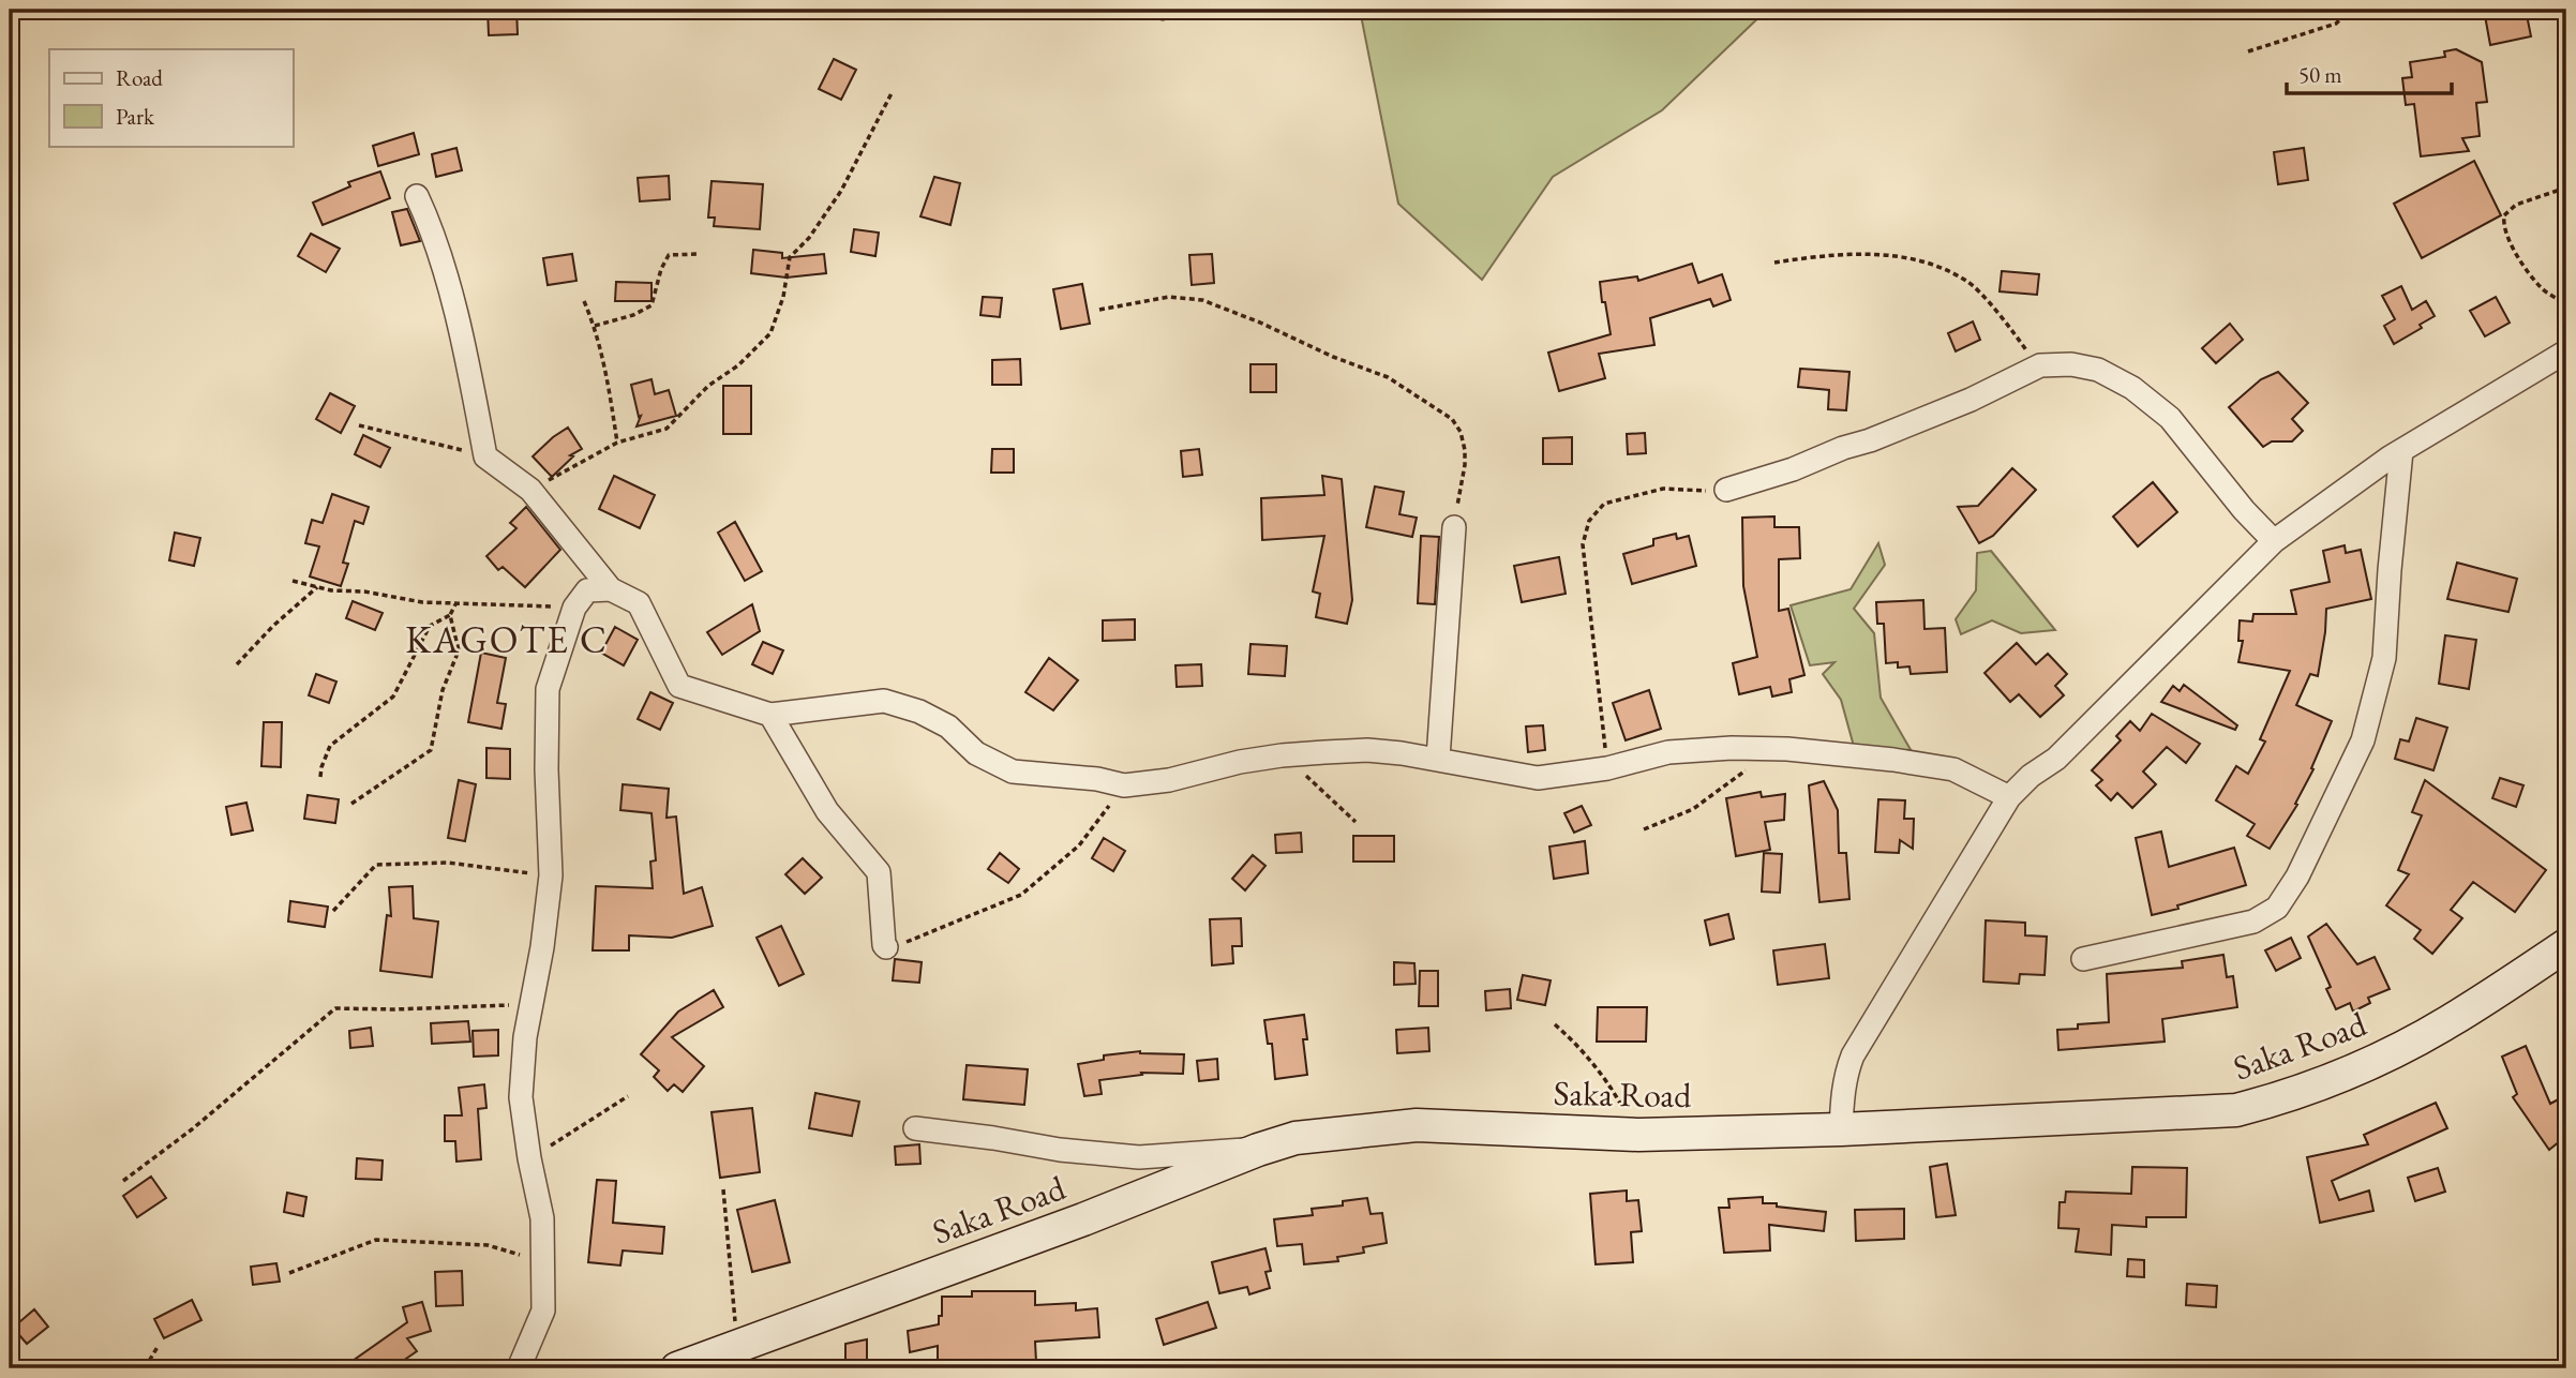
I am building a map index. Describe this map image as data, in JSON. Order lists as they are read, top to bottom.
{
  "streets": {
    "main road": ["Saka Road"]
  },
  "districts": ["KAGOTE C"],
  "legend": ["Road", "Park"],
  "scale_bar": "50 m"
}
